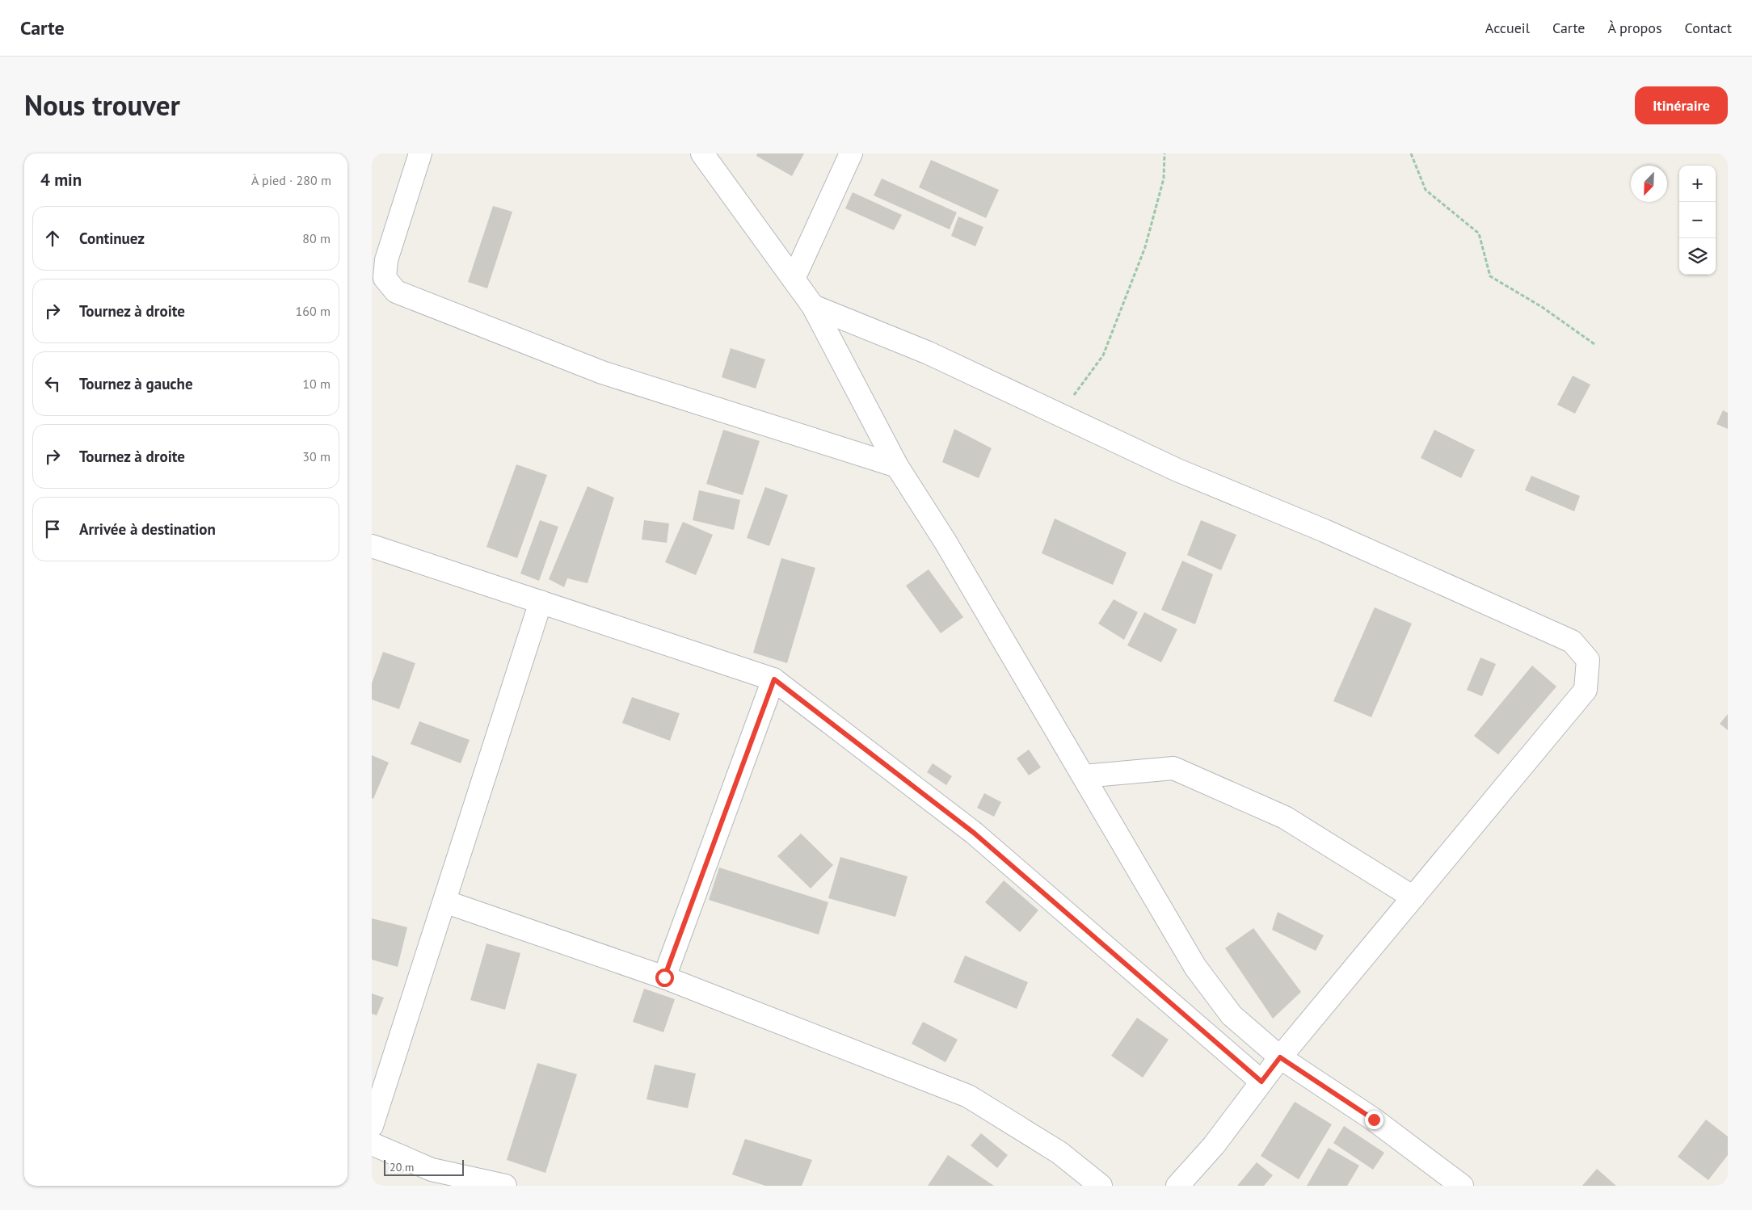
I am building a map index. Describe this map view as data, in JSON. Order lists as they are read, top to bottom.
{
  "scale_bar": "20 m",
  "north": "bottom left",
  "page": {
    "header": "Carte",
    "nav": [
      "Accueil",
      "Carte",
      "À propos",
      "Contact"
    ],
    "title": "Nous trouver",
    "buttons": "Itinéraire",
    "heading": ["4 min", "À pied · 280 m"],
    "map_buttons": ["+", "−"],
    "list": [
      ["Continuez", "80 m"],
      ["Tournez à droite", "160 m"],
      ["Tournez à gauche", "10 m"],
      ["Tournez à droite", "30 m"],
      "Arrivée à destination"
    ],
    "scale": "20 m"
  }
}
